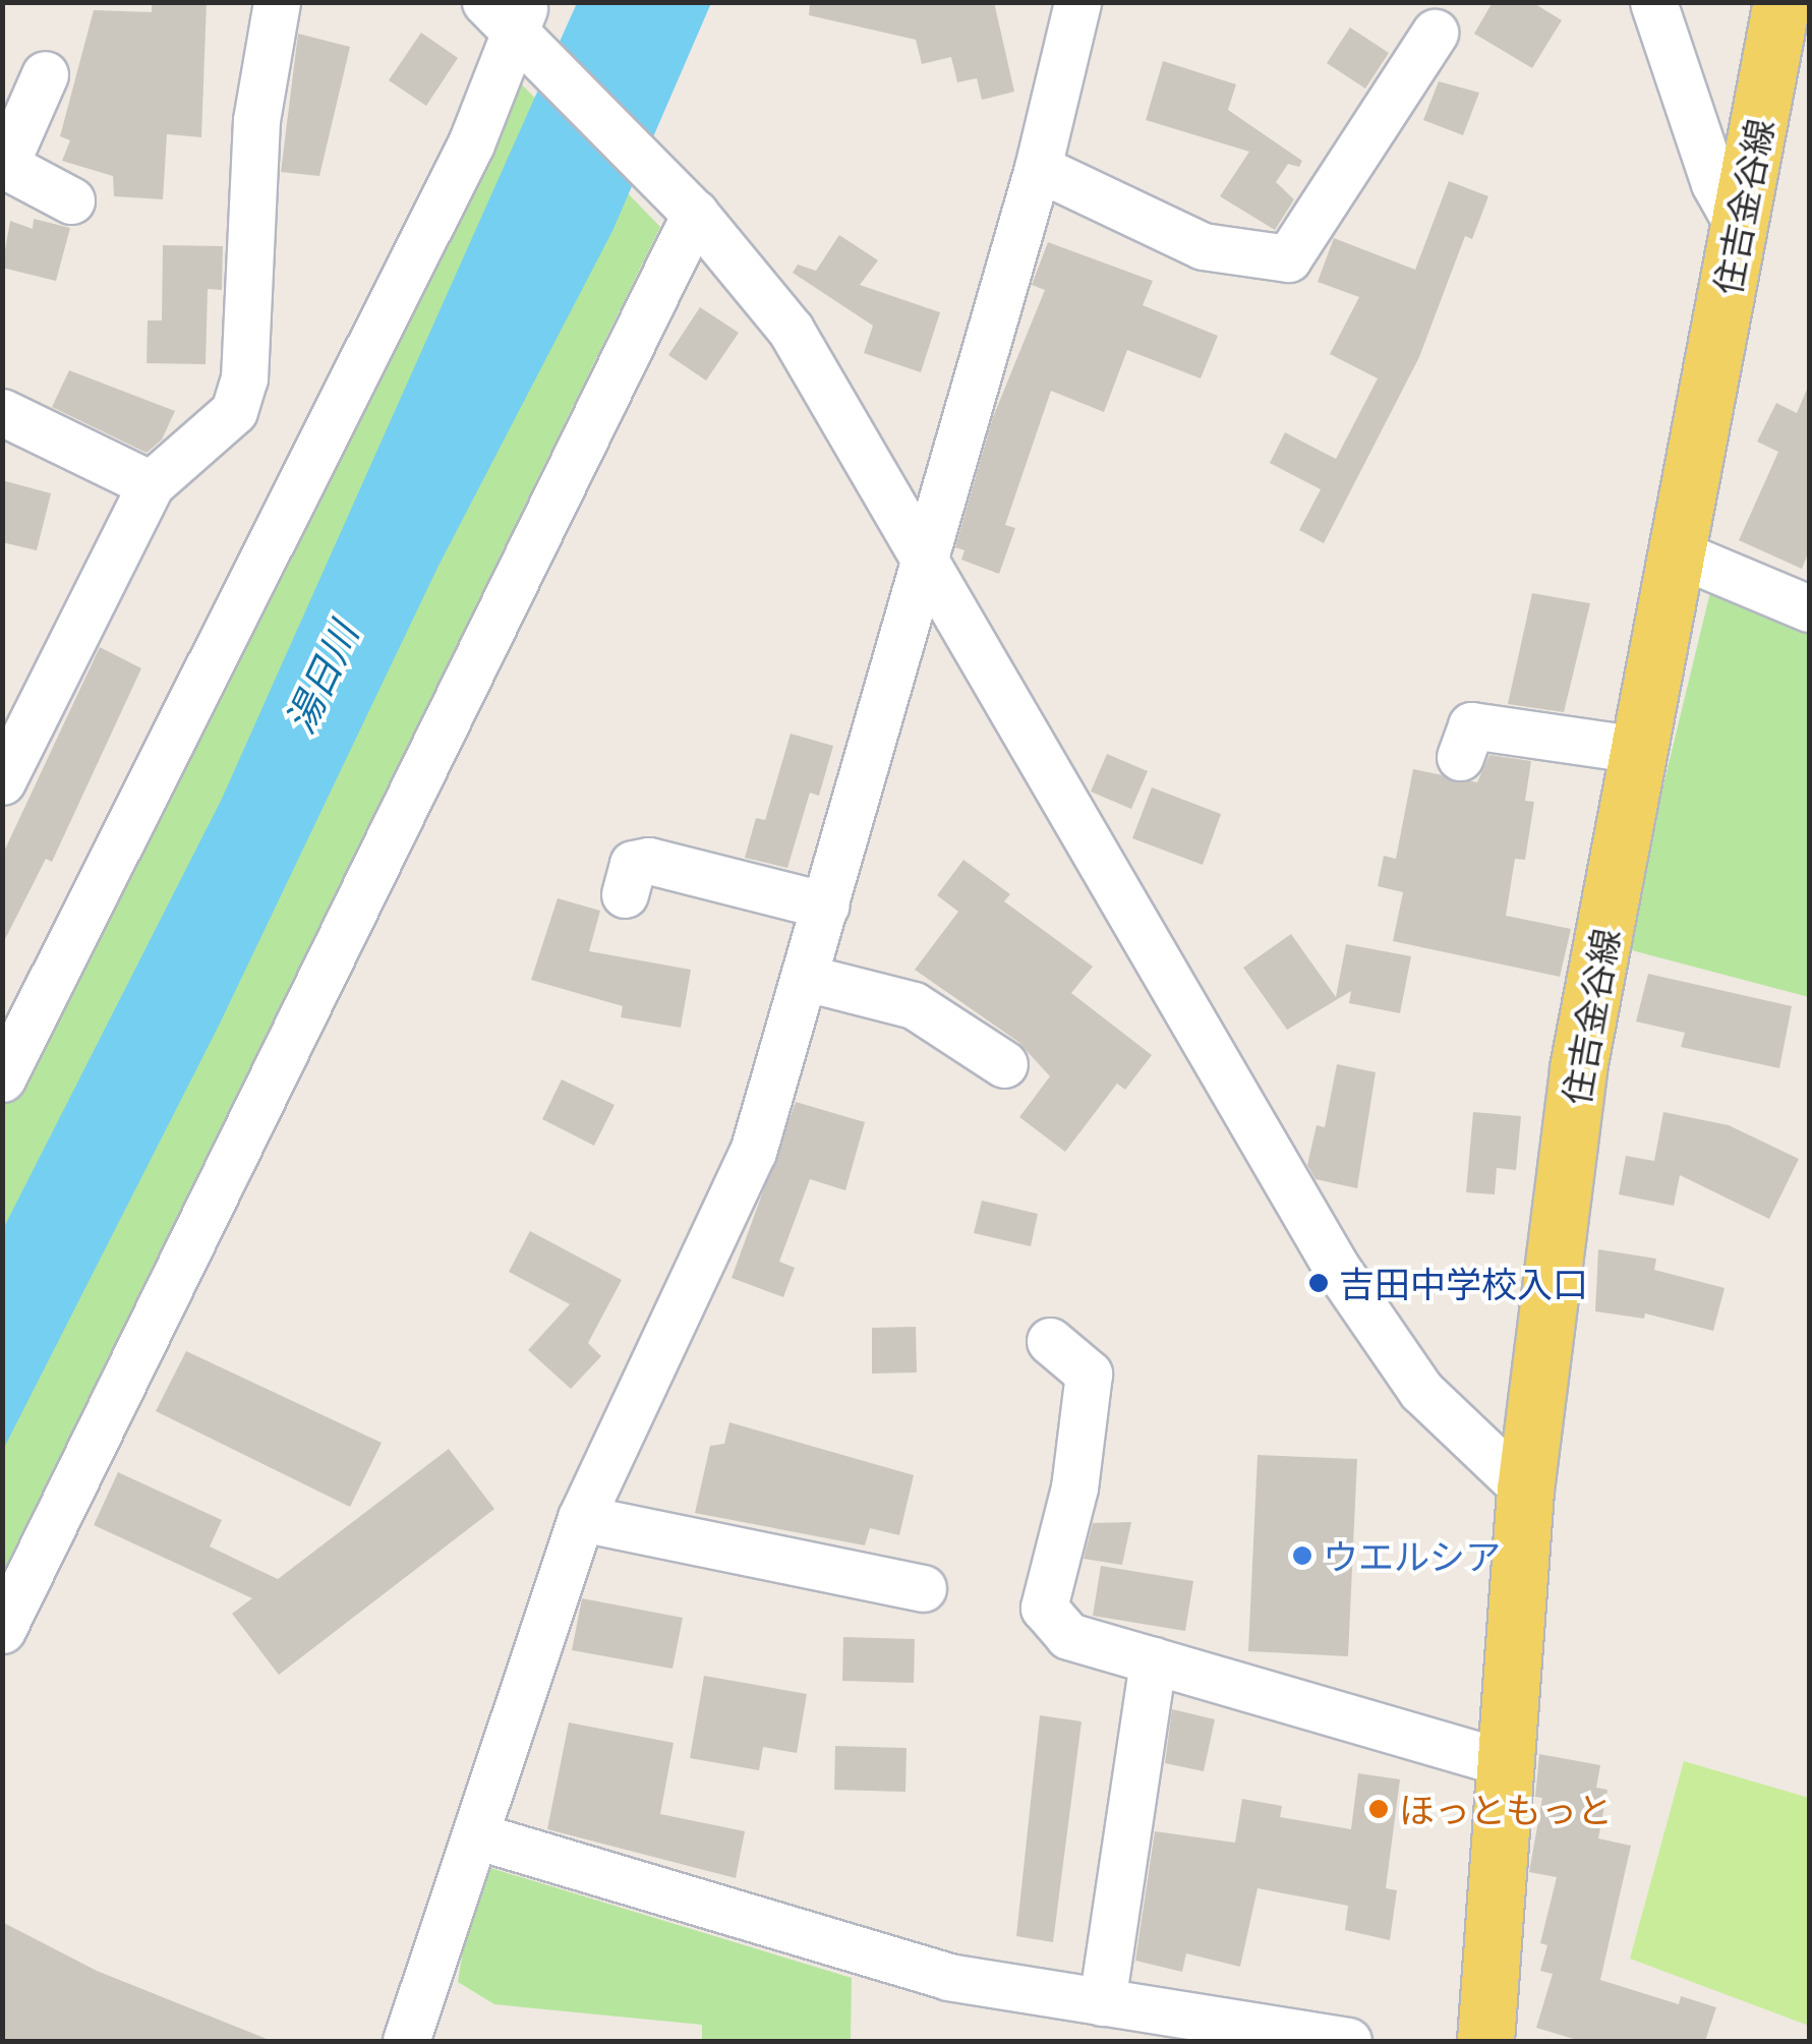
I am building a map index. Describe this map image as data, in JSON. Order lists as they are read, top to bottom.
{
  "streets": {
    "main road": ["住吉金谷線"]
  },
  "water": ["湯日川"],
  "places": ["吉田中学校入口", "ウエルシア", "ほっともっと"]
}
